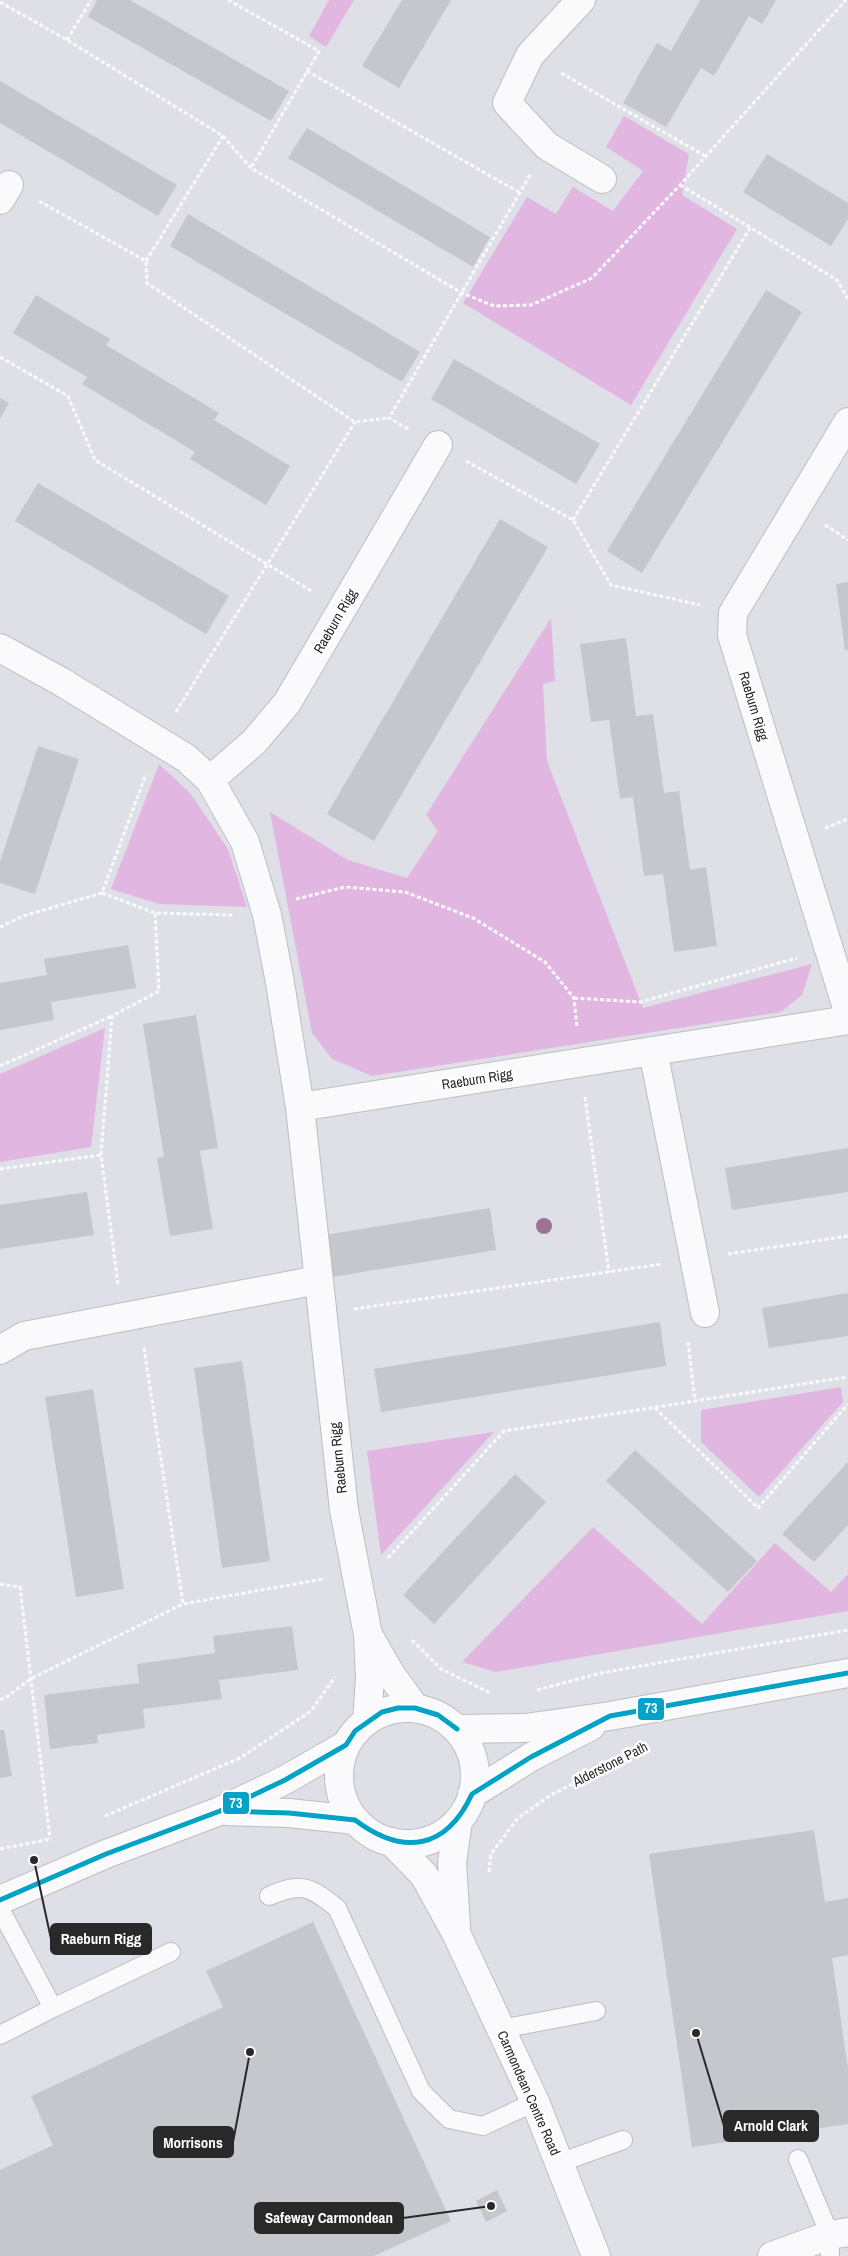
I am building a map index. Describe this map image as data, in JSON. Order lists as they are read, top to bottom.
{
  "streets": {
    "street": ["Raeburn Rigg", "Carmondean Centre Road"],
    "path": ["Alderstone Path"]
  },
  "crossings": [
    ["Raeburn Rigg", "Carmondean Centre Road"]
  ],
  "places": [
    "Raeburn Rigg",
    "Arnold Clark",
    "Morrisons",
    "Safeway Carmondean"
  ],
  "lines": ["transit line 73"]
}
